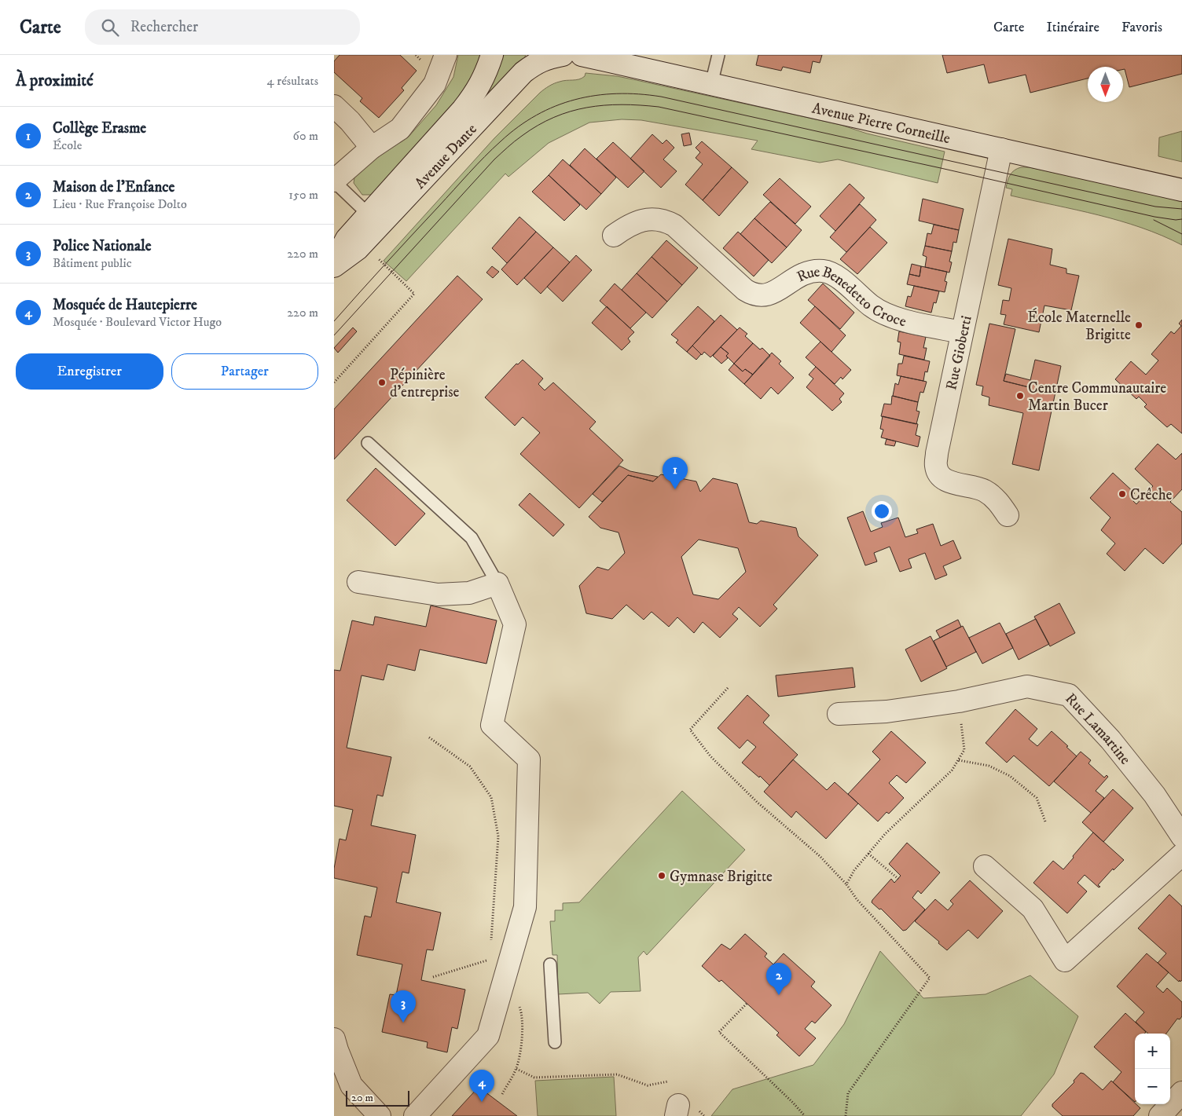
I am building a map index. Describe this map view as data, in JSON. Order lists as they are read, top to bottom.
{
  "streets": {
    "street": [
      "Avenue Pierre Corneille",
      "Avenue Dante",
      "Rue Benedetto Croce",
      "Rue Gioberti",
      "Rue Lamartine"
    ]
  },
  "crossings": [
    ["Avenue Pierre Corneille", "Rue Gioberti"],
    ["Rue Benedetto Croce", "Rue Gioberti"]
  ],
  "places": [
    "École Maternelle Brigitte",
    "Pépinière d'entreprise",
    "Centre Communautaire Martin Bucer",
    "Crêche",
    "Gymnase Brigitte"
  ],
  "scale_bar": "20 m",
  "north": "bottom",
  "page": {
    "header": "Carte",
    "search": "Rechercher",
    "nav": ["Carte", "Itinéraire", "Favoris"],
    "heading": ["À proximité", "4 résultats"],
    "list": [
      {
        "mark": "1",
        "name": "Collège Erasme",
        "note": "École",
        "value": "60 m"
      },
      {
        "mark": "2",
        "name": "Maison de l'Enfance",
        "note": "Lieu · Rue Françoise Dolto",
        "value": "150 m"
      },
      {
        "mark": "3",
        "name": "Police Nationale",
        "note": "Bâtiment public",
        "value": "220 m"
      },
      {
        "mark": "4",
        "name": "Mosquée de Hautepierre",
        "note": "Mosquée · Boulevard Victor Hugo",
        "value": "220 m"
      }
    ],
    "buttons": ["Enregistrer", "Partager"],
    "pins": [
      "1",
      "2",
      "3",
      "4"
    ],
    "map_buttons": ["+", "−"],
    "scale": "20 m"
  }
}
